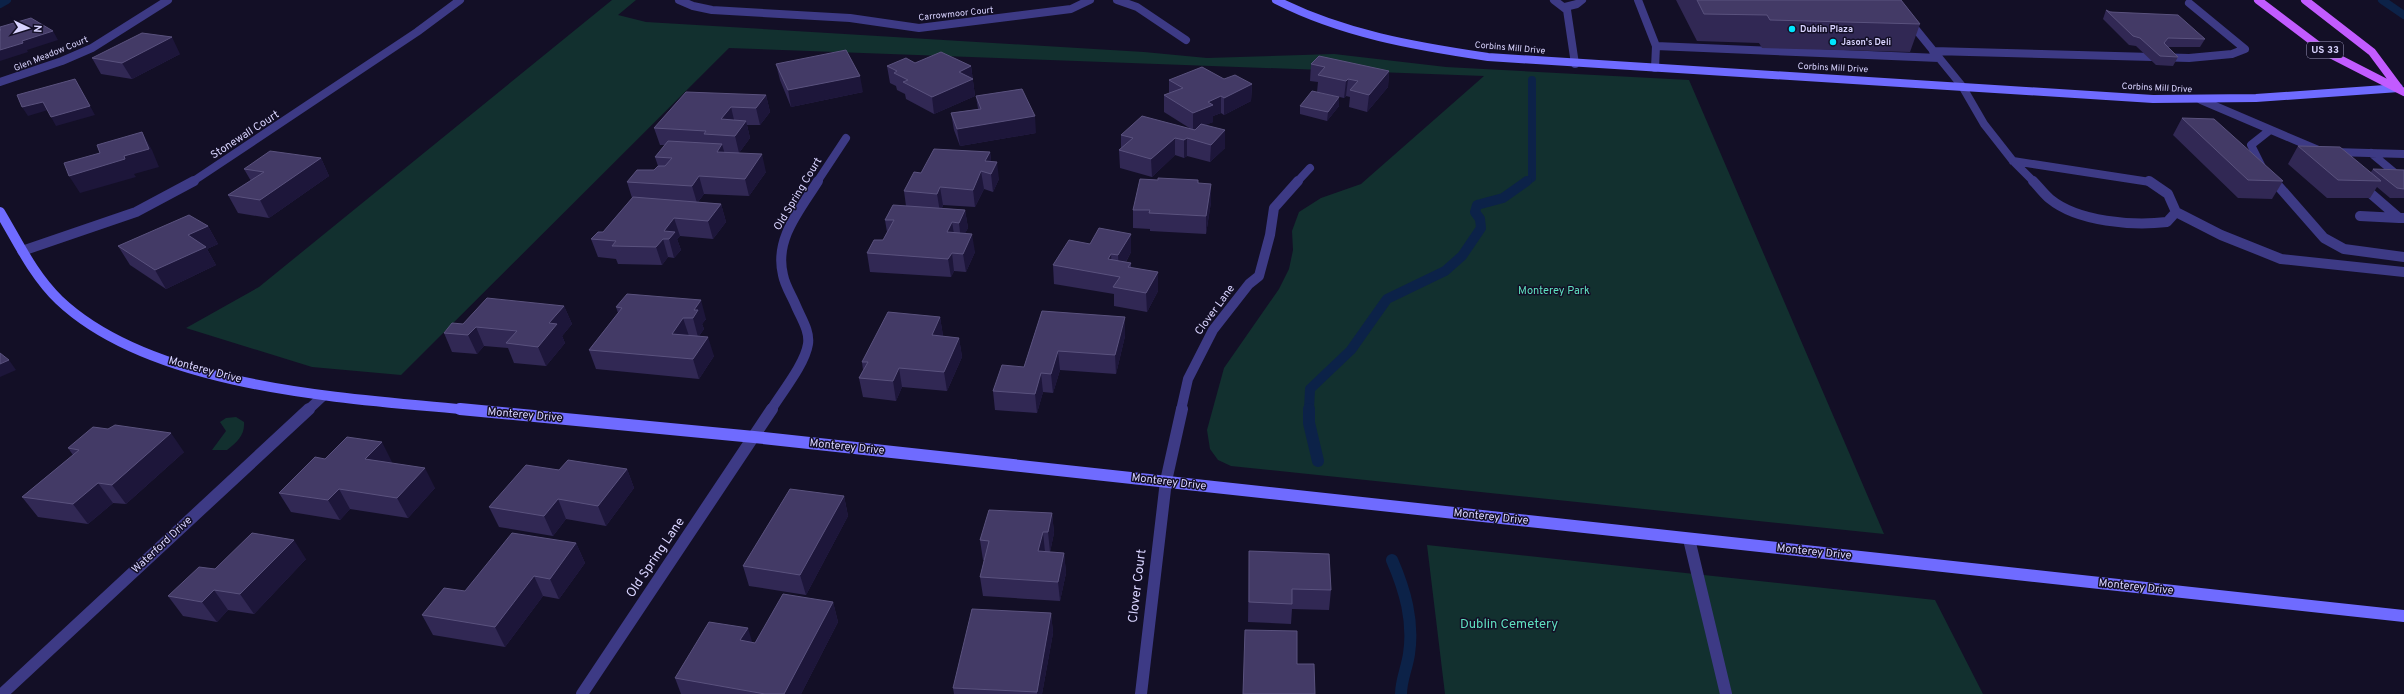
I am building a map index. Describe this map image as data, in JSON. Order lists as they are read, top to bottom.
{
  "streets": {
    "main road": ["US 33"],
    "street": [
      "Carrowmoor Court",
      "Corbins Mill Drive",
      "Glen Meadow Court",
      "Stonewall Court",
      "Old Spring Court",
      "Clover Lane",
      "Monterey Drive",
      "Waterford Drive",
      "Old Spring Lane",
      "Clover Court"
    ]
  },
  "crossings": [
    ["Corbins Mill Drive", "US 33"],
    ["Stonewall Court", "Monterey Drive"],
    ["Old Spring Court", "Monterey Drive"],
    ["Old Spring Court", "Old Spring Lane"],
    ["Clover Lane", "Monterey Drive"],
    ["Clover Lane", "Clover Court"],
    ["Monterey Drive", "Waterford Drive"],
    ["Monterey Drive", "Old Spring Lane"],
    ["Monterey Drive", "Clover Court"]
  ],
  "parks": ["Monterey Park", "Dublin Cemetery"],
  "places": ["Dublin Plaza", "Jason's Deli"],
  "north": "right"
}
